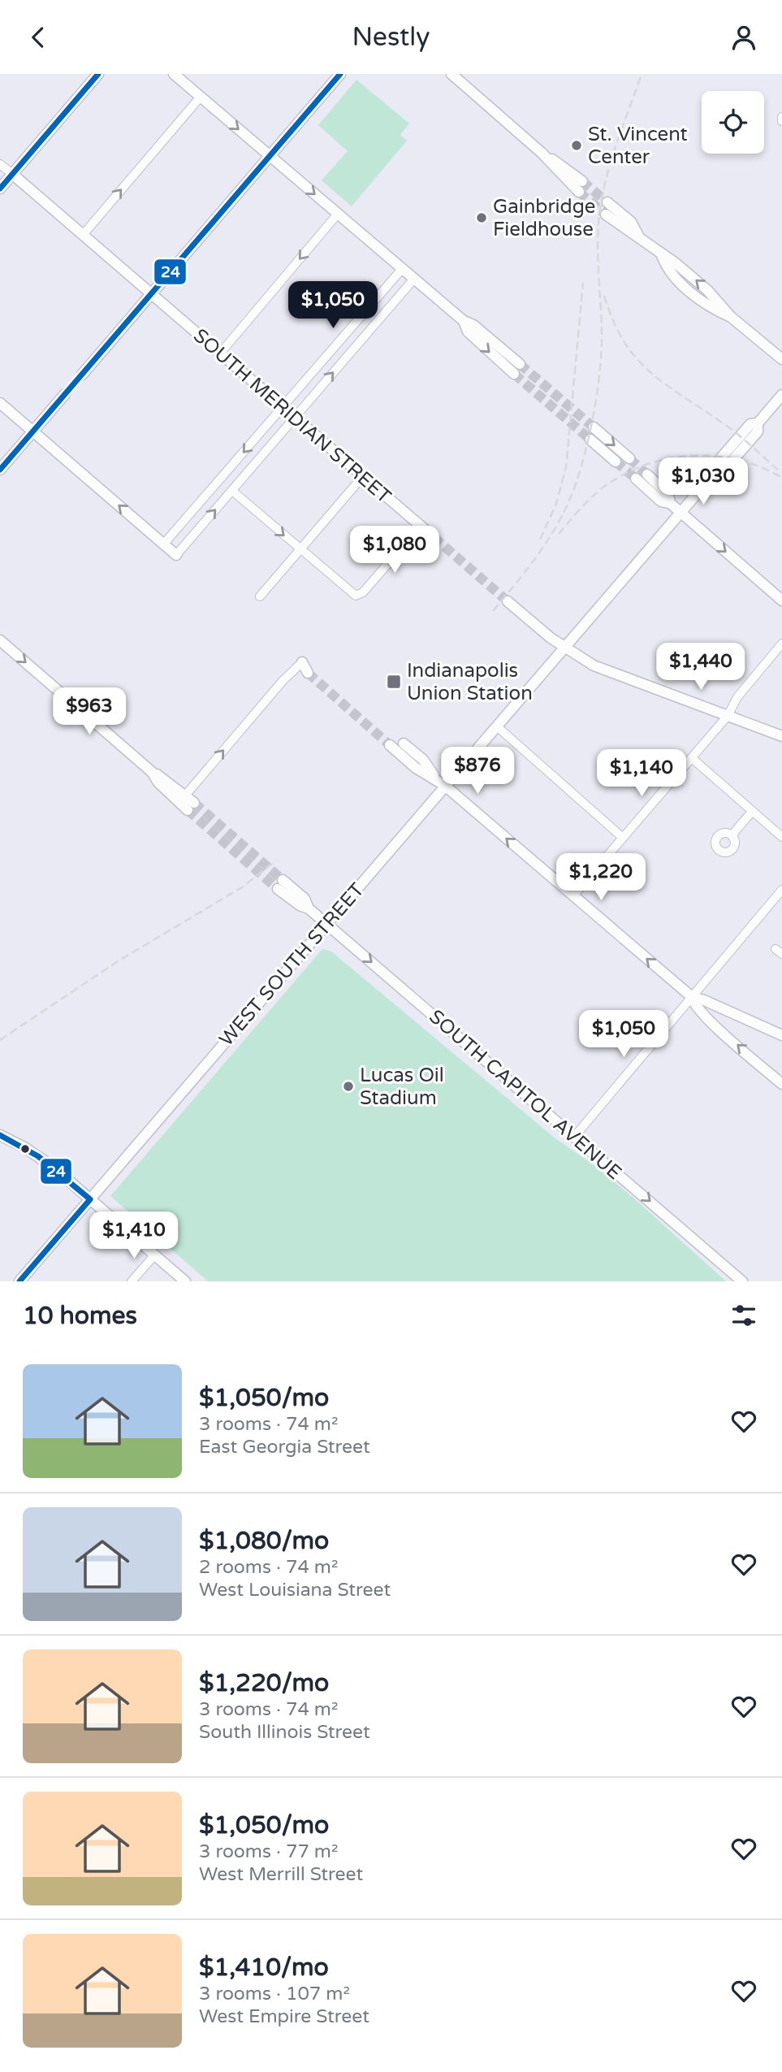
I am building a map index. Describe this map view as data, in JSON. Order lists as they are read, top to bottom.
{
  "streets": {
    "main road": ["SOUTH MERIDIAN STREET", "WEST SOUTH STREET", "SOUTH CAPITOL AVENUE"]
  },
  "crossings": [
    ["WEST SOUTH STREET", "SOUTH CAPITOL AVENUE"]
  ],
  "one_way": ["SOUTH CAPITOL AVENUE"],
  "places": {
    "other": ["St. Vincent Center", "Gainbridge Fieldhouse", "Lucas Oil Stadium"],
    "transit": ["Indianapolis Union Station"]
  },
  "lines": ["transit line 24"],
  "page": {
    "header": "Nestly",
    "price": [
      "$1,050",
      "$1,030",
      "$1,080",
      "$1,440",
      "$963",
      "$876",
      "$1,140",
      "$1,220",
      "$1,050",
      "$1,410"
    ],
    "heading": "10 homes",
    "list": [
      {
        "name": "$1,050/mo",
        "note": "3 rooms · 74 m² · East Georgia Street"
      },
      {
        "name": "$1,080/mo",
        "note": "2 rooms · 74 m² · West Louisiana Street"
      },
      {
        "name": "$1,220/mo",
        "note": "3 rooms · 74 m² · South Illinois Street"
      },
      {
        "name": "$1,050/mo",
        "note": "3 rooms · 77 m² · West Merrill Street"
      },
      {
        "name": "$1,410/mo",
        "note": "3 rooms · 107 m² · West Empire Street"
      }
    ]
  }
}
